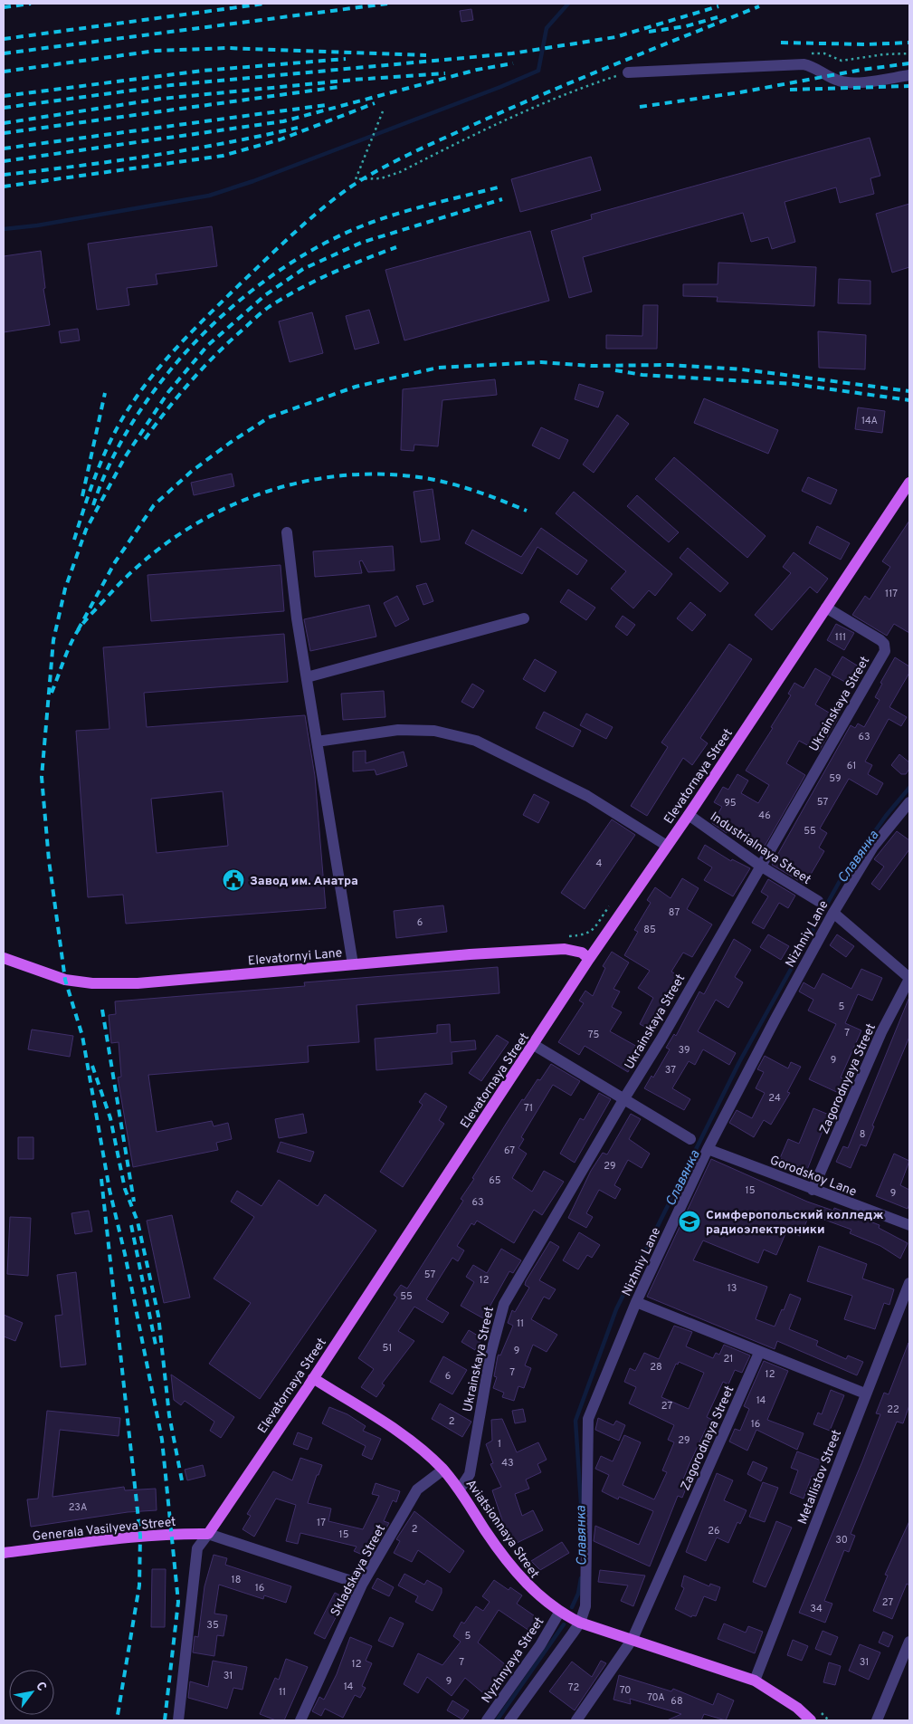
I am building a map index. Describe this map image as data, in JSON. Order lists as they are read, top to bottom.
{
  "streets": {
    "main road": [
      "Elevatornaya Street",
      "Elevatornyi Lane",
      "Generala Vasilyeva Street",
      "Aviatsionnaya Street"
    ],
    "street": [
      "Ukrainskaya Street",
      "Industrialnaya Street",
      "Nizhniy Lane",
      "Zagorodnyaya Street",
      "Gorodskoy Lane",
      "Zagorodnaya Street",
      "Metallistov Street",
      "Skladskaya Street",
      "Nyzhnyaya Street"
    ]
  },
  "crossings": [
    ["Ukrainskaya Street", "Elevatornaya Street"],
    ["Ukrainskaya Street", "Industrialnaya Street"],
    ["Ukrainskaya Street", "Aviatsionnaya Street"],
    ["Elevatornaya Street", "Industrialnaya Street"],
    ["Elevatornaya Street", "Elevatornyi Lane"],
    ["Elevatornaya Street", "Generala Vasilyeva Street"],
    ["Elevatornaya Street", "Aviatsionnaya Street"],
    ["Nizhniy Lane", "Gorodskoy Lane"],
    ["Nizhniy Lane", "Aviatsionnaya Street"],
    ["Zagorodnyaya Street", "Gorodskoy Lane"],
    ["Zagorodnaya Street", "Aviatsionnaya Street"],
    ["Metallistov Street", "Aviatsionnaya Street"],
    ["Generala Vasilyeva Street", "Skladskaya Street"],
    ["Aviatsionnaya Street", "Skladskaya Street"],
    ["Aviatsionnaya Street", "Nyzhnyaya Street"]
  ],
  "water": ["Славянка"],
  "places": {
    "public building": ["Завод им. Анатра"],
    "school or university": ["Симферопольский колледж радиоэлектроники"]
  },
  "house_numbers": [
    "14А",
    "117",
    "111",
    "63",
    "61",
    "59",
    "57",
    "95",
    "46",
    "55",
    "4",
    "87",
    "6",
    "85",
    "5",
    "7",
    "75",
    "39",
    "9",
    "37",
    "24",
    "71",
    "8",
    "67",
    "29",
    "65",
    "15",
    "9",
    "63",
    "57",
    "12",
    "13",
    "55",
    "11",
    "51",
    "9",
    "21",
    "28",
    "7",
    "12",
    "6",
    "14",
    "27",
    "22",
    "2",
    "16",
    "29",
    "1",
    "43",
    "23А",
    "17",
    "2",
    "26",
    "15",
    "30",
    "18",
    "16",
    "27",
    "34",
    "35",
    "5",
    "7",
    "31",
    "12",
    "31",
    "9",
    "14",
    "72",
    "70",
    "11",
    "70А",
    "68"
  ],
  "north": "top right"
}
